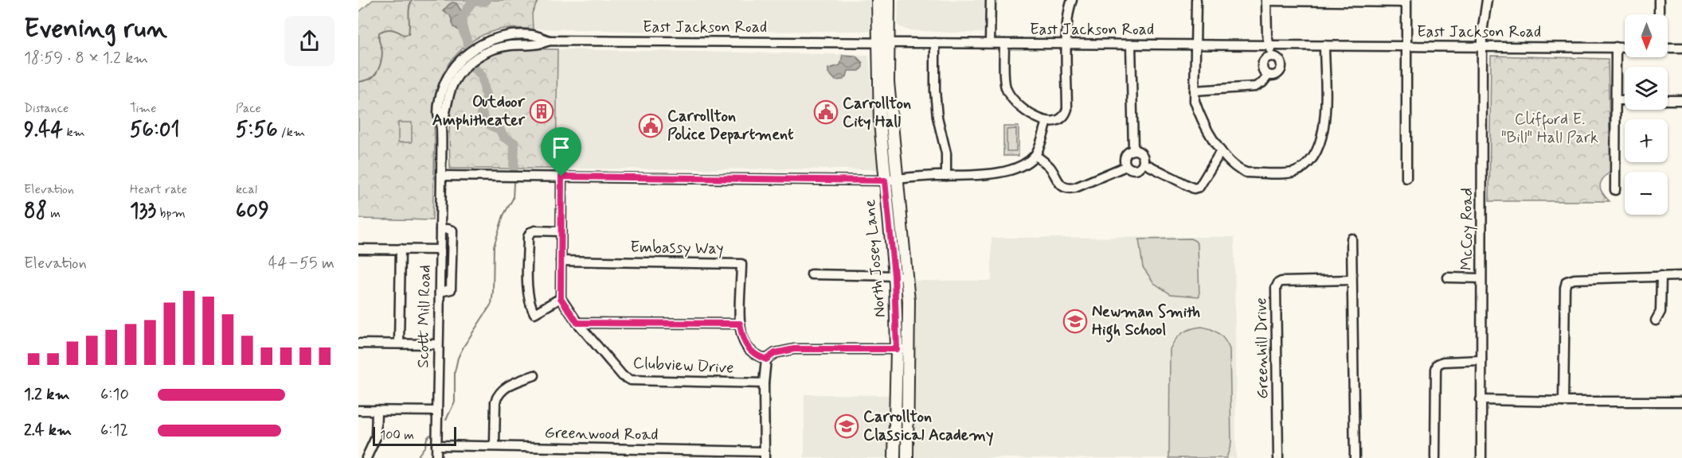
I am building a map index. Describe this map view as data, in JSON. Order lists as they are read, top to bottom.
{
  "streets": {
    "main road": ["North Josey Lane"],
    "street": [
      "East Jackson Road",
      "McCoy Road",
      "Embassy Way",
      "Scott Mill Road",
      "Greenhill Drive",
      "Clubview Drive",
      "Greenwood Road"
    ]
  },
  "crossings": [
    ["East Jackson Road", "McCoy Road"],
    ["East Jackson Road", "North Josey Lane"],
    ["East Jackson Road", "Scott Mill Road"],
    ["Scott Mill Road", "Greenwood Road"]
  ],
  "parks": ["Clifford E. \"Bill\" Hall Park"],
  "places": {
    "building": ["Outdoor Amphitheater"],
    "public building": ["Carrollton City Hall", "Carrollton Police Department"],
    "school or university": ["Newman Smith High School", "Carrollton Classical Academy"]
  },
  "scale_bar": "100 m",
  "north": "bottom",
  "page": {
    "heading": ["Evening run", "18:59 · 8 × 1.2 km"],
    "map_buttons": ["+", "−"],
    "stats": [
      ["Distance", "9.44 km"],
      ["Time", "56:01"],
      ["Pace", "5:56 /km"],
      ["Elevation", "88 m"],
      ["Heart rate", "133 bpm"],
      ["kcal", "609"]
    ],
    "chart": ["Elevation", "44–55 m"],
    "list": [
      {
        "name": "1.2 km",
        "note": "6:10"
      },
      {
        "name": "2.4 km",
        "note": "6:12"
      }
    ],
    "scale": "100 m"
  }
}
